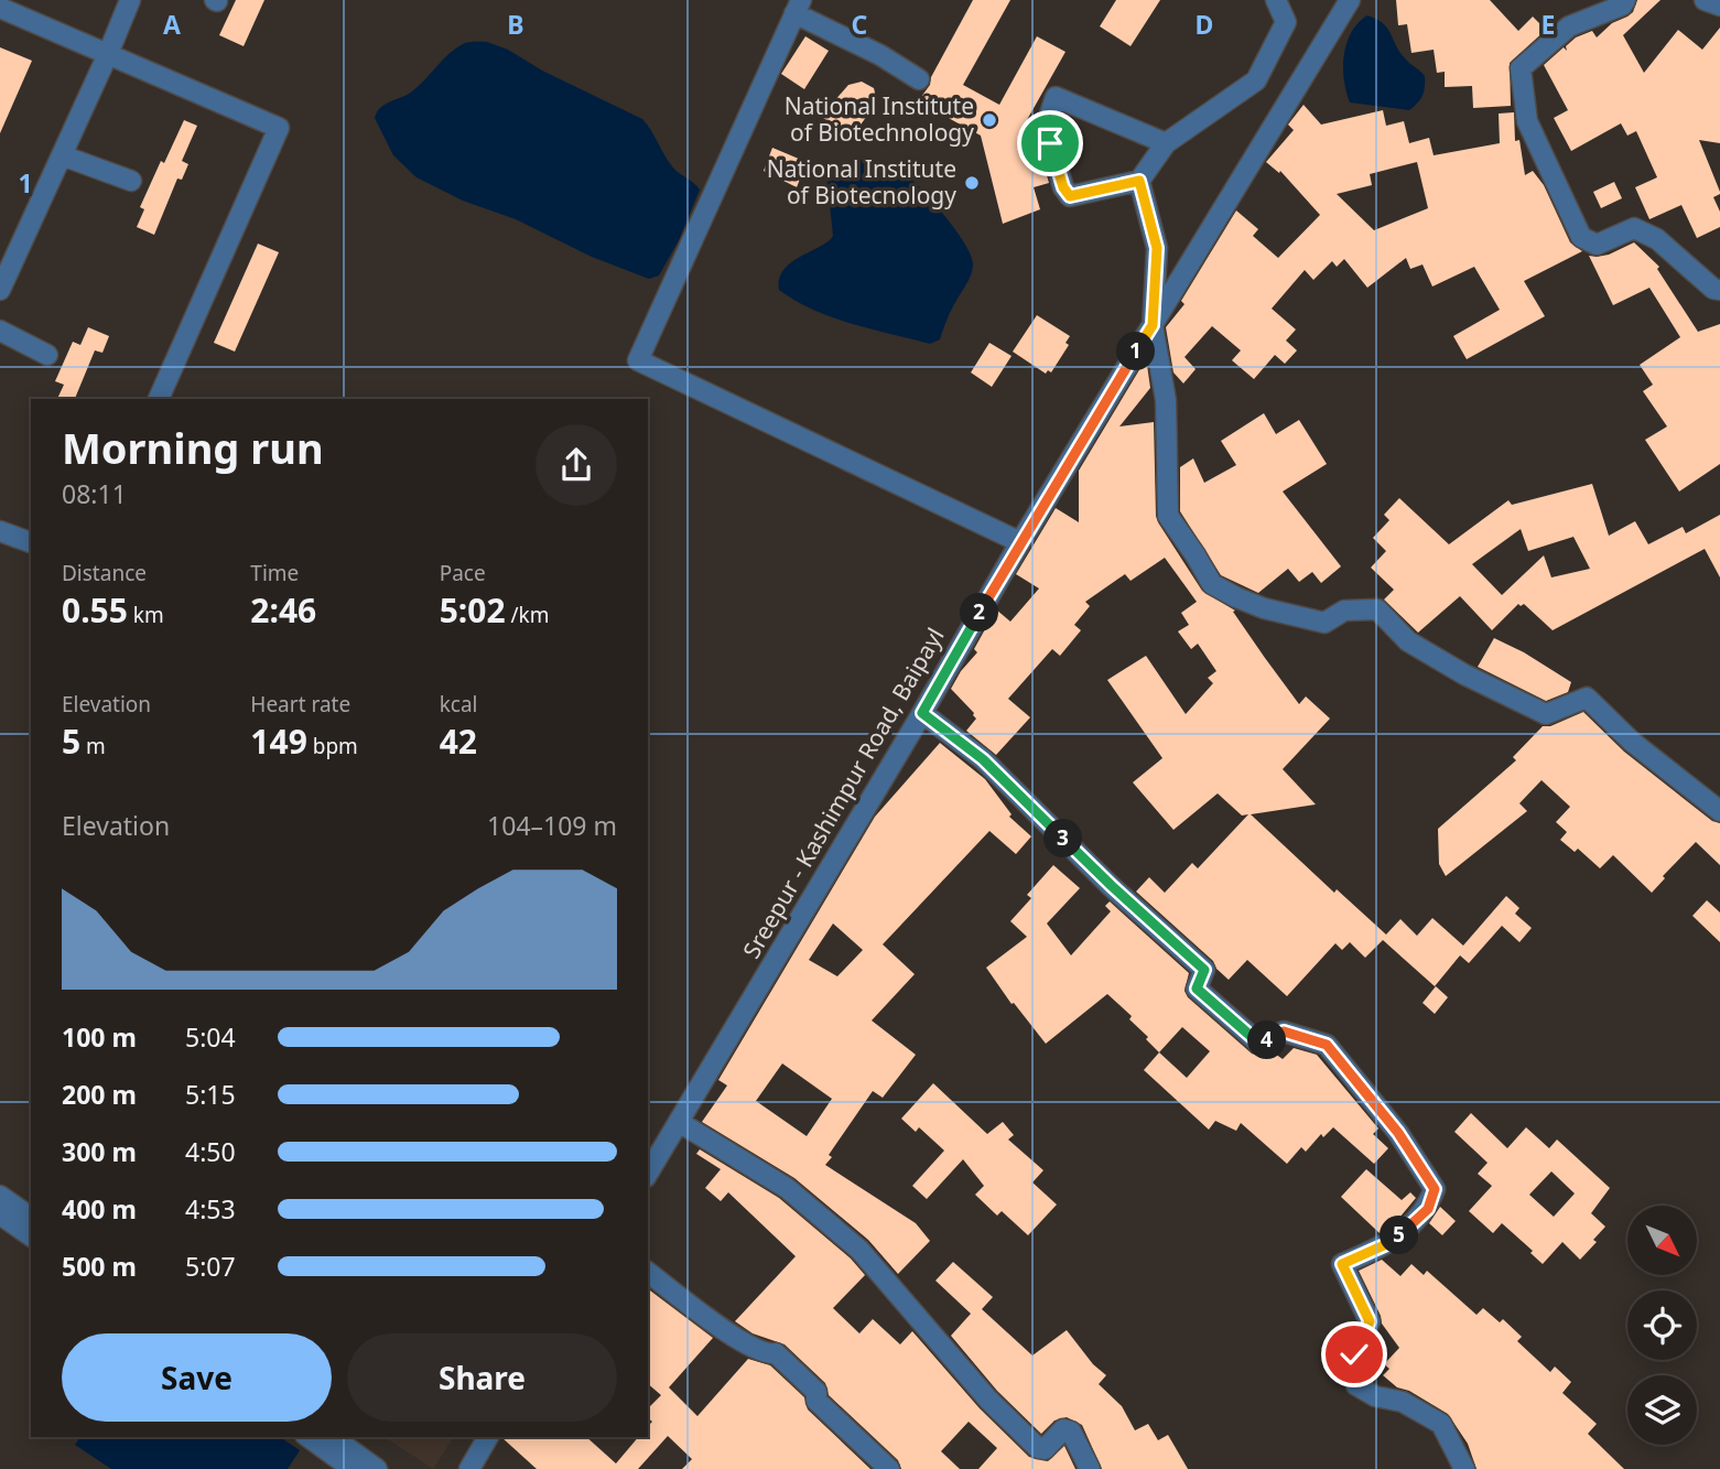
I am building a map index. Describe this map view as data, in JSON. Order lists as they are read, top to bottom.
{
  "streets": {
    "street": ["Sreepur - Kashimpur Road, Baipayl"]
  },
  "places": ["National Institute of Biotechnology", "National Institute of Biotecnology"],
  "north": "bottom right",
  "page": {
    "pins": [
      "1",
      "2",
      "3",
      "4",
      "5"
    ],
    "heading": ["Morning run", "08:11"],
    "stats": [
      ["Distance", "0.55 km"],
      ["Time", "2:46"],
      ["Pace", "5:02 /km"],
      ["Elevation", "5 m"],
      ["Heart rate", "149 bpm"],
      ["kcal", "42"]
    ],
    "chart": ["Elevation", "104–109 m"],
    "list": [
      {
        "name": "100 m",
        "note": "5:04"
      },
      {
        "name": "200 m",
        "note": "5:15"
      },
      {
        "name": "300 m",
        "note": "4:50"
      },
      {
        "name": "400 m",
        "note": "4:53"
      },
      {
        "name": "500 m",
        "note": "5:07"
      }
    ],
    "buttons": ["Save", "Share"]
  },
  "grid": {
    "columns": [
      "A",
      "B",
      "C",
      "D",
      "E"
    ],
    "rows": ["1"]
  }
}
